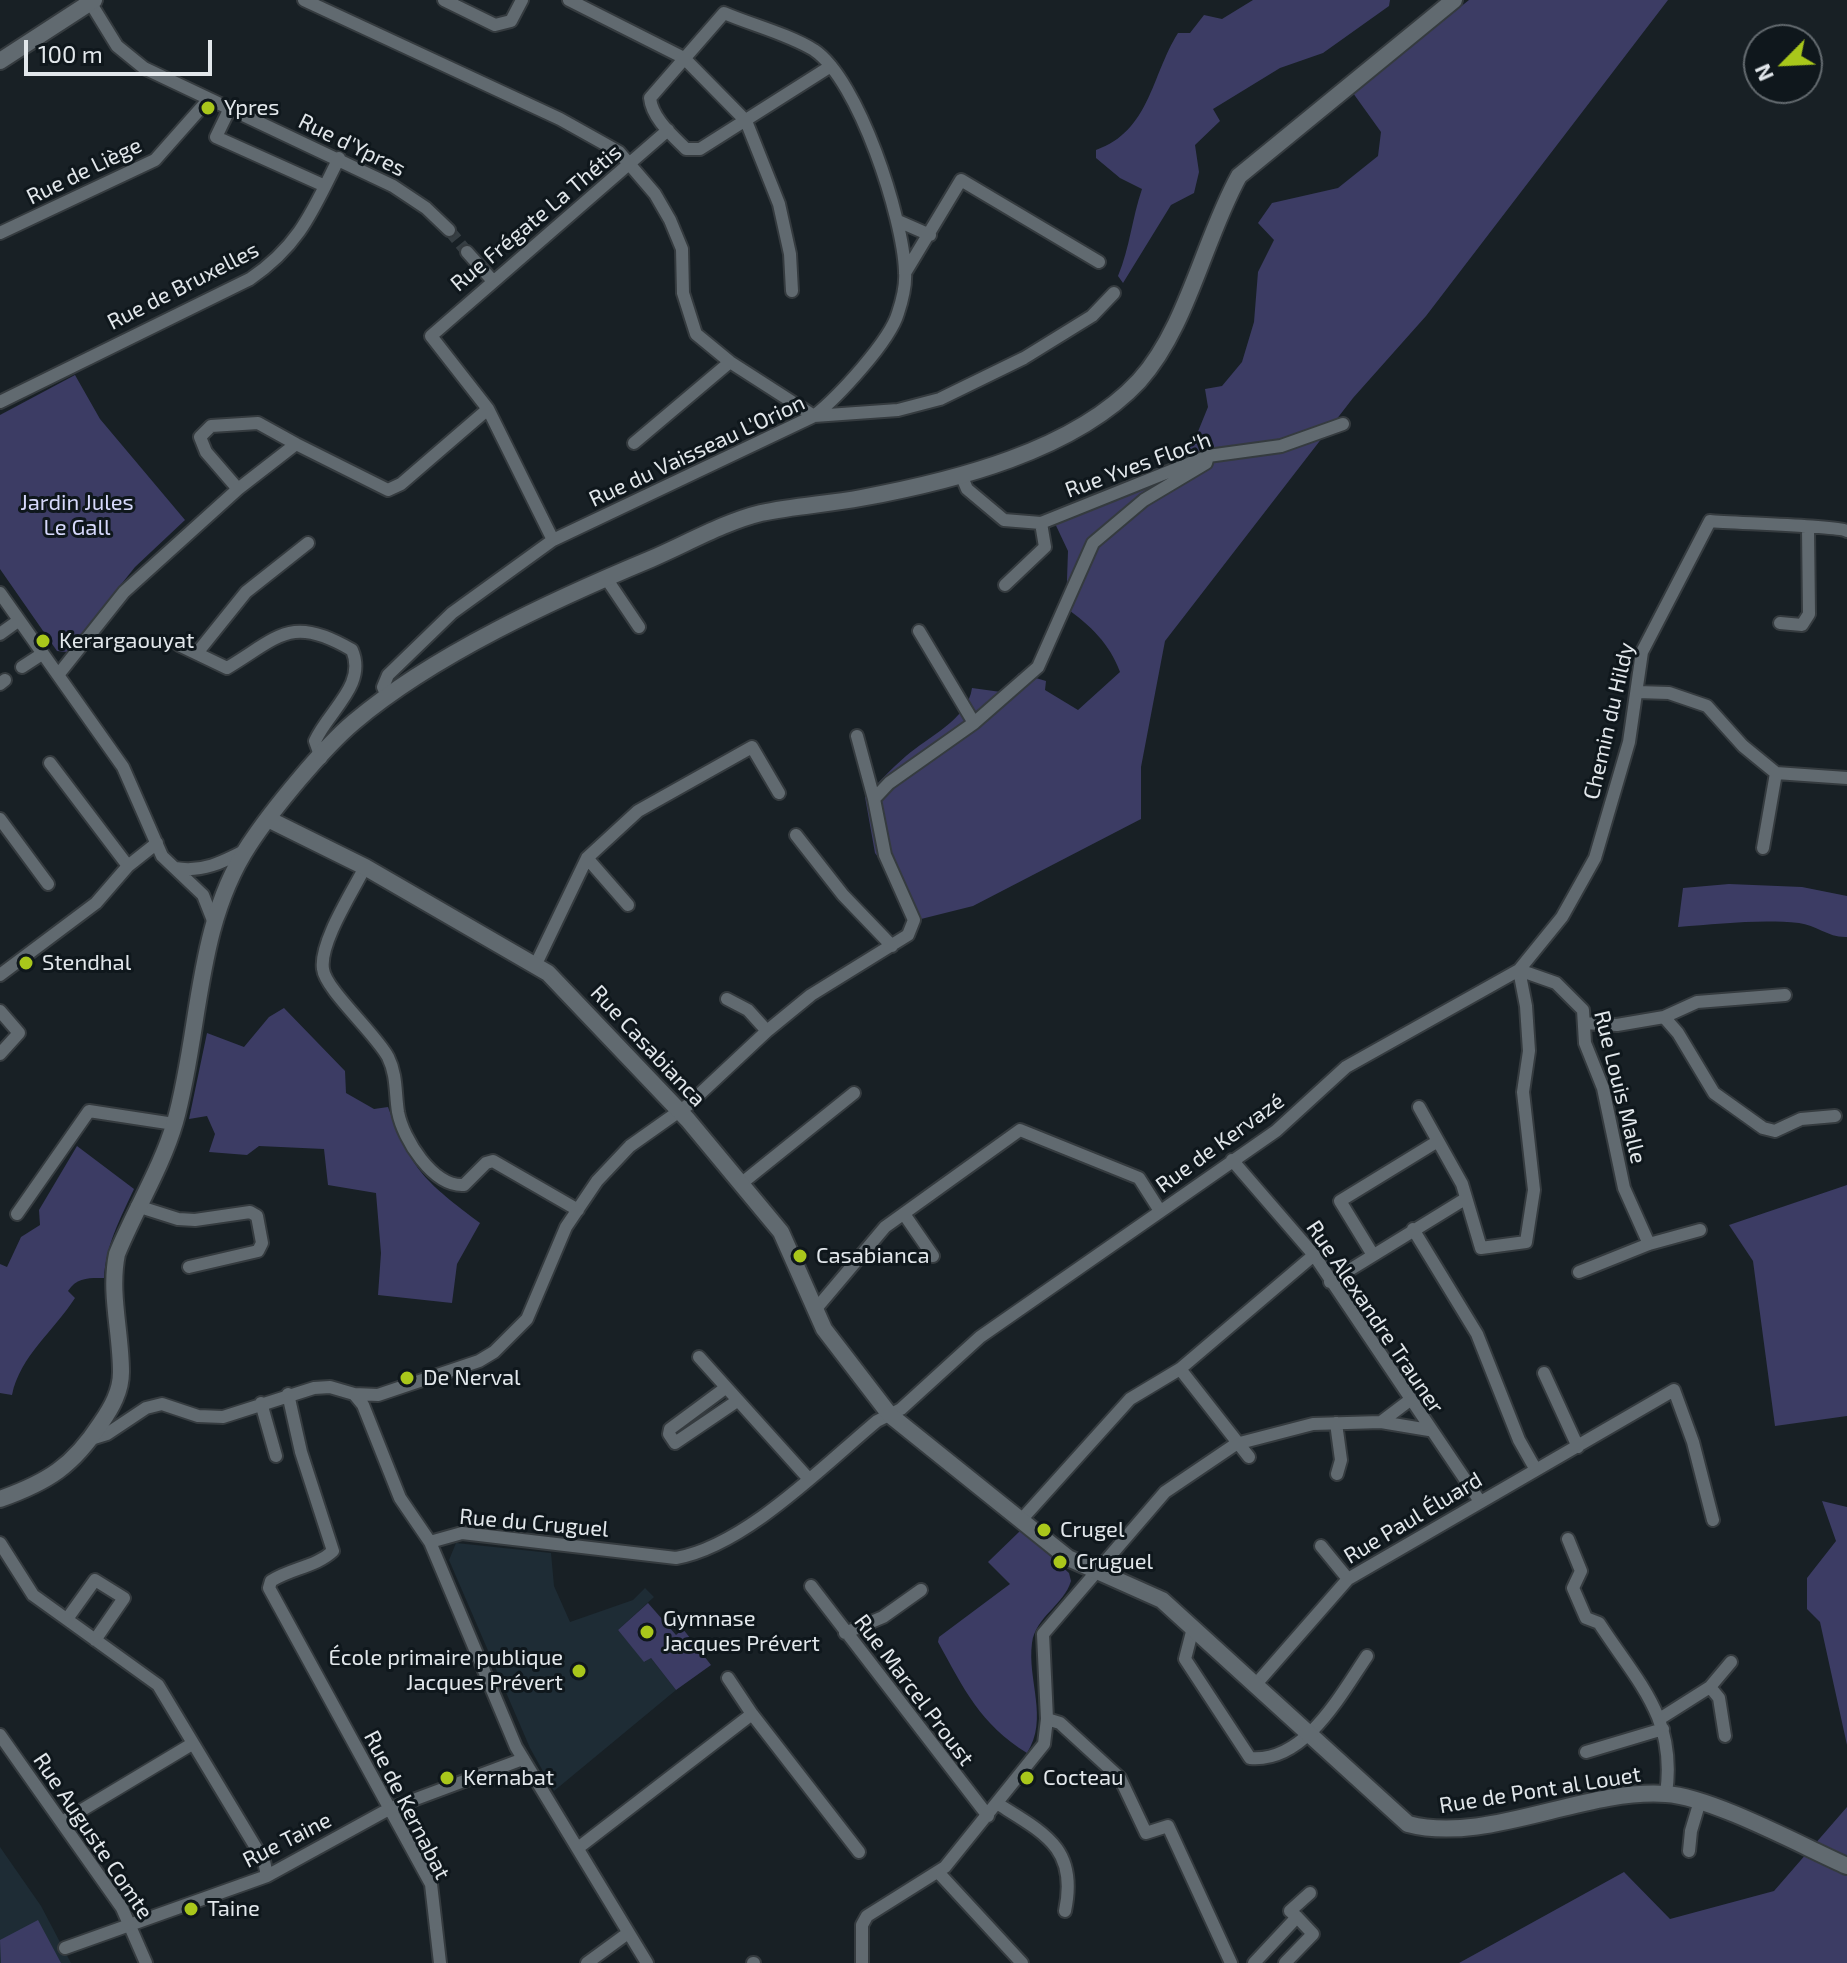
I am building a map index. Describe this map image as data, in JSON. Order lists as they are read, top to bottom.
{
  "streets": {
    "street": [
      "Rue d'Ypres",
      "Rue de Liège",
      "Rue Frégate La Thétis",
      "Rue de Bruxelles",
      "Rue du Vaisseau L'Orion",
      "Rue Yves Floc'h",
      "Chemin du Hildy",
      "Rue Casabianca",
      "Rue Louis Malle",
      "Rue de Kervazé",
      "Rue Alexandre Trauner",
      "Rue Paul Éluard",
      "Rue du Cruguel",
      "Rue Marcel Proust",
      "Rue de Pont al Louet",
      "Rue de Kernabat",
      "Rue Auguste Comte",
      "Rue Taine"
    ]
  },
  "crossings": [
    ["Rue d'Ypres", "Rue de Liège"],
    ["Rue d'Ypres", "Rue de Bruxelles"],
    ["Chemin du Hildy", "Rue Louis Malle"],
    ["Chemin du Hildy", "Rue de Kervazé"],
    ["Rue Casabianca", "Rue de Kervazé"],
    ["Rue Casabianca", "Rue du Cruguel"],
    ["Rue Casabianca", "Rue de Pont al Louet"],
    ["Rue Louis Malle", "Rue de Kervazé"],
    ["Rue de Kervazé", "Rue Alexandre Trauner"],
    ["Rue de Kervazé", "Rue du Cruguel"],
    ["Rue de Kervazé", "Rue de Pont al Louet"],
    ["Rue Alexandre Trauner", "Rue Paul Éluard"],
    ["Rue Paul Éluard", "Rue de Pont al Louet"],
    ["Rue du Cruguel", "Rue de Pont al Louet"],
    ["Rue de Kernabat", "Rue Taine"],
    ["Rue Auguste Comte", "Rue Taine"]
  ],
  "parks": ["Jardin Jules Le Gall"],
  "places": [
    "Ypres",
    "Kerargaouyat",
    "Stendhal",
    "Casabianca",
    "De Nerval",
    "Crugel",
    "Cruguel",
    "Gymnase Jacques Prévert",
    "École primaire publique Jacques Prévert",
    "Kernabat",
    "Cocteau",
    "Taine"
  ],
  "scale_bar": "100 m",
  "north": "bottom left"
}
